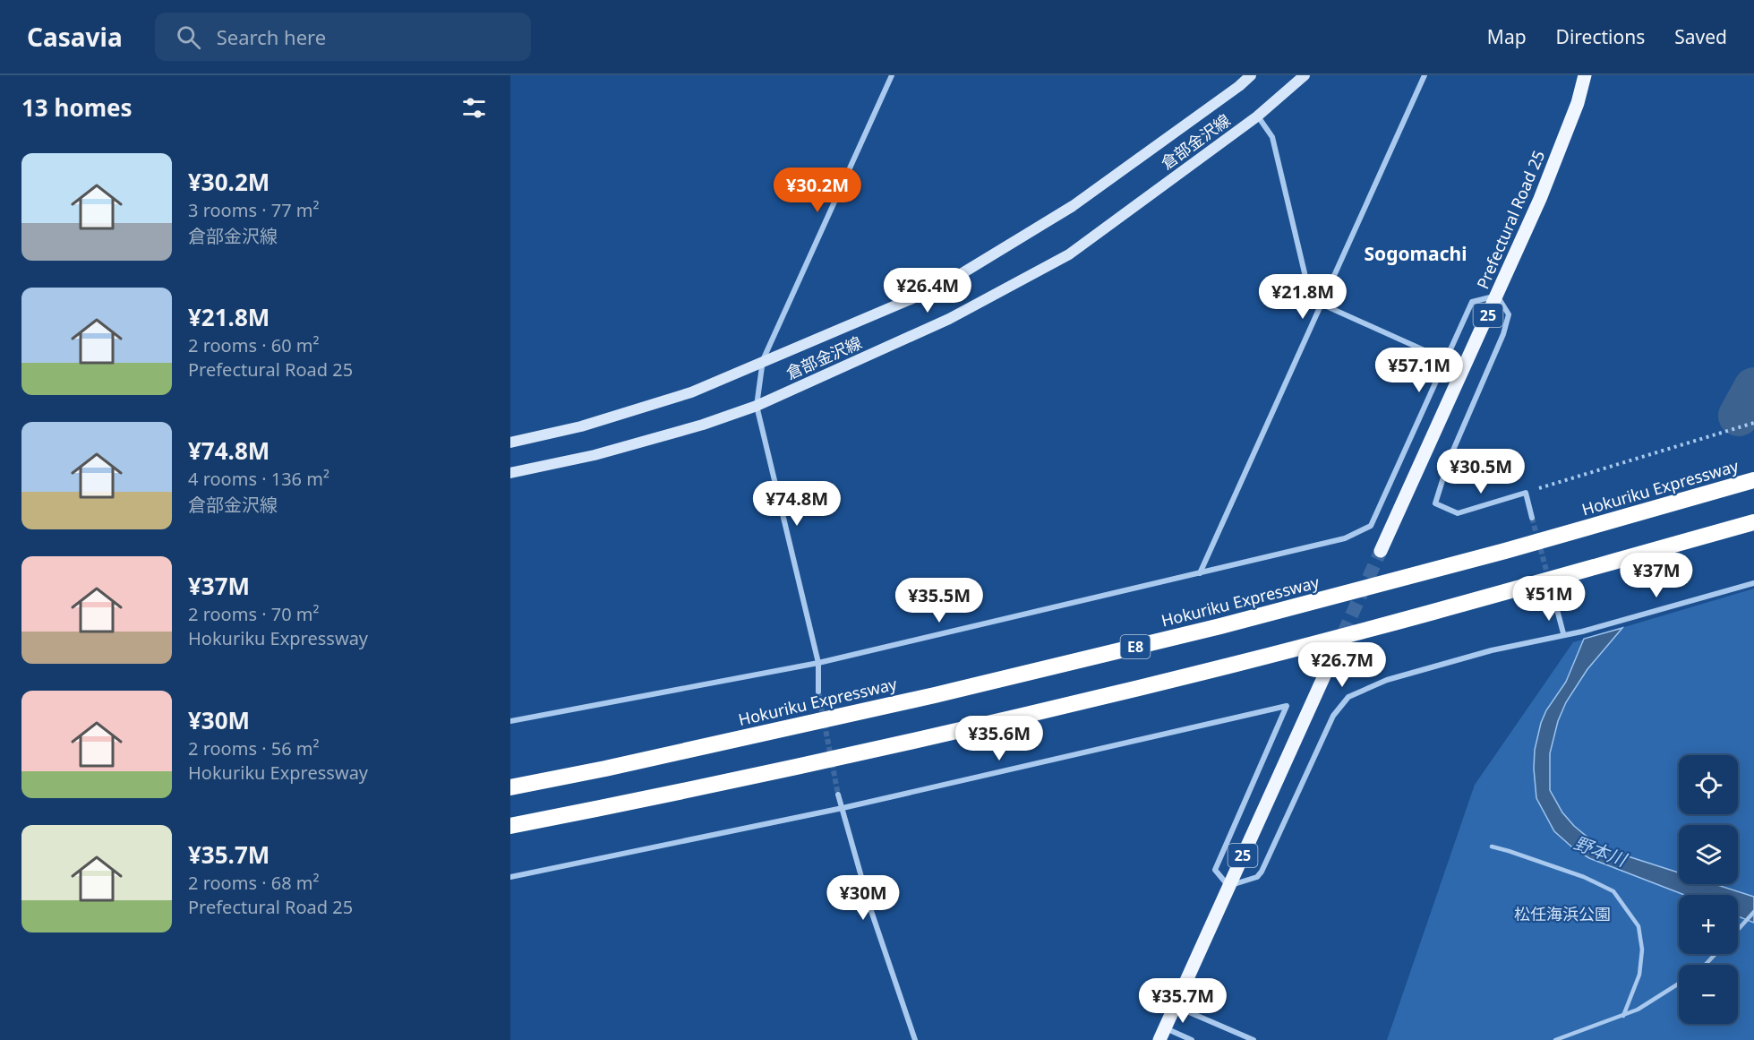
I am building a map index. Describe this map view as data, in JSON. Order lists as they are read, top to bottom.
{
  "streets": {
    "highway": ["Hokuriku Expressway", "E8"],
    "main road": ["倉部金沢線", "Prefectural Road 25", "25"]
  },
  "districts": ["Sogomachi"],
  "water": ["野本川"],
  "parks": ["松任海浜公園"],
  "page": {
    "header": "Casavia",
    "search": "Search here",
    "nav": ["Map", "Directions", "Saved"],
    "heading": "13 homes",
    "list": [
      {
        "name": "¥30.2M",
        "note": "3 rooms · 77 m² · 倉部金沢線"
      },
      {
        "name": "¥21.8M",
        "note": "2 rooms · 60 m² · Prefectural Road 25"
      },
      {
        "name": "¥74.8M",
        "note": "4 rooms · 136 m² · 倉部金沢線"
      },
      {
        "name": "¥37M",
        "note": "2 rooms · 70 m² · Hokuriku Expressway"
      },
      {
        "name": "¥30M",
        "note": "2 rooms · 56 m² · Hokuriku Expressway"
      },
      {
        "name": "¥35.7M",
        "note": "2 rooms · 68 m² · Prefectural Road 25"
      }
    ],
    "price": [
      "¥30.2M",
      "¥26.4M",
      "¥21.8M",
      "¥57.1M",
      "¥30.5M",
      "¥74.8M",
      "¥37M",
      "¥51M",
      "¥35.5M",
      "¥26.7M",
      "¥35.6M",
      "¥30M",
      "¥35.7M"
    ],
    "map_buttons": ["+", "−"]
  }
}
